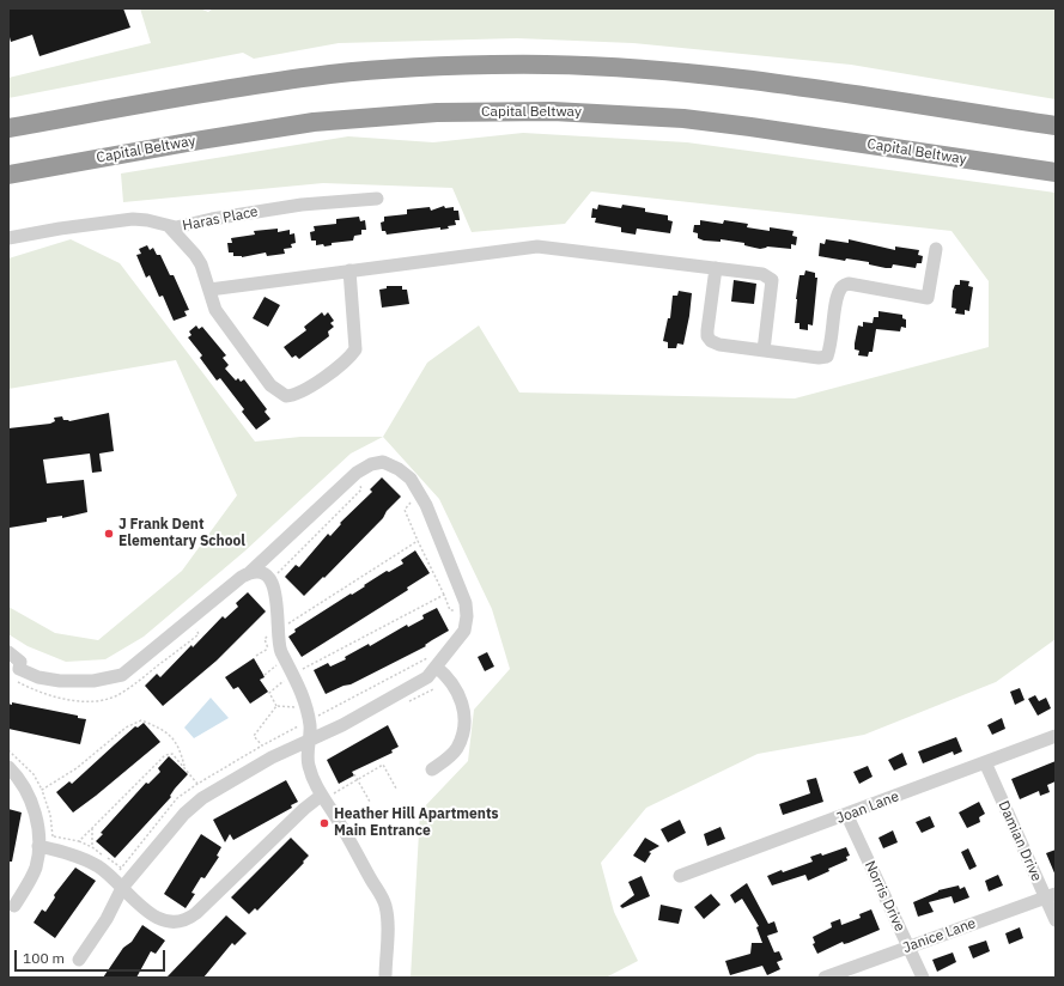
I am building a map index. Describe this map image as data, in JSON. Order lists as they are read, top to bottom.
{
  "streets": {
    "highway": ["Capital Beltway"],
    "street": [
      "Haras Place",
      "Joan Lane",
      "Damian Drive",
      "Norris Drive",
      "Janice Lane"
    ]
  },
  "crossings": [
    ["Joan Lane", "Damian Drive"],
    ["Joan Lane", "Norris Drive"],
    ["Damian Drive", "Janice Lane"],
    ["Norris Drive", "Janice Lane"]
  ],
  "places": ["J Frank Dent Elementary School", "Heather Hill Apartments Main Entrance"],
  "scale_bar": "100 m"
}
